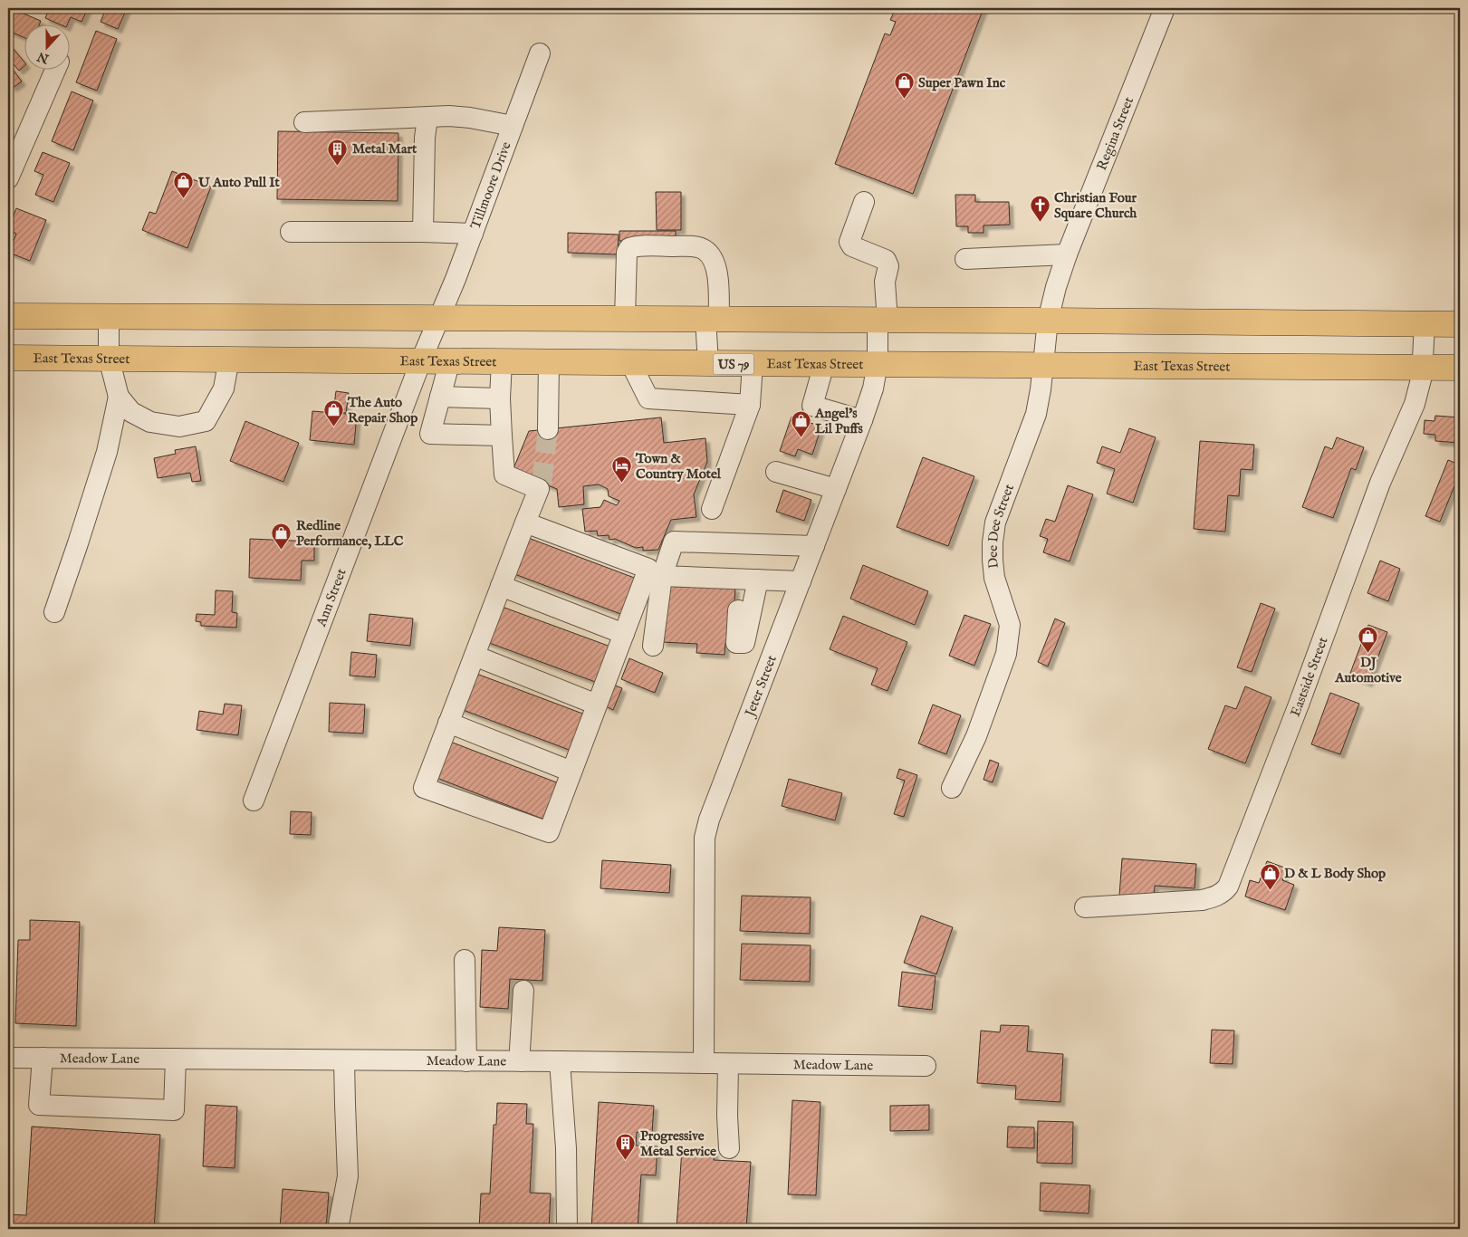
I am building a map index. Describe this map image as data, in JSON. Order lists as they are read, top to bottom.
{
  "streets": {
    "main road": ["East Texas Street", "US 79"],
    "street": [
      "Regina Street",
      "Tillmoore Drive",
      "Dee Dee Street",
      "Ann Street",
      "Eastside Street",
      "Jeter Street",
      "Meadow Lane"
    ]
  },
  "crossings": [
    ["Regina Street", "East Texas Street"],
    ["Regina Street", "Dee Dee Street"],
    ["Tillmoore Drive", "Ann Street"],
    ["East Texas Street", "Dee Dee Street"],
    ["East Texas Street", "Ann Street"],
    ["East Texas Street", "Eastside Street"],
    ["East Texas Street", "Jeter Street"],
    ["Jeter Street", "Meadow Lane"]
  ],
  "places": {
    "shop": [
      "Super Pawn Inc",
      "U Auto Pull It",
      "The Auto Repair Shop",
      "Angel's Lil Puffs",
      "Redline Performance, LLC",
      "DJ Automotive",
      "D & L Body Shop"
    ],
    "building": ["Metal Mart", "Progressive Metal Service"],
    "church": ["Christian Four Square Church"],
    "hotel": ["Town & Country Motel"]
  },
  "north": "bottom"
}
